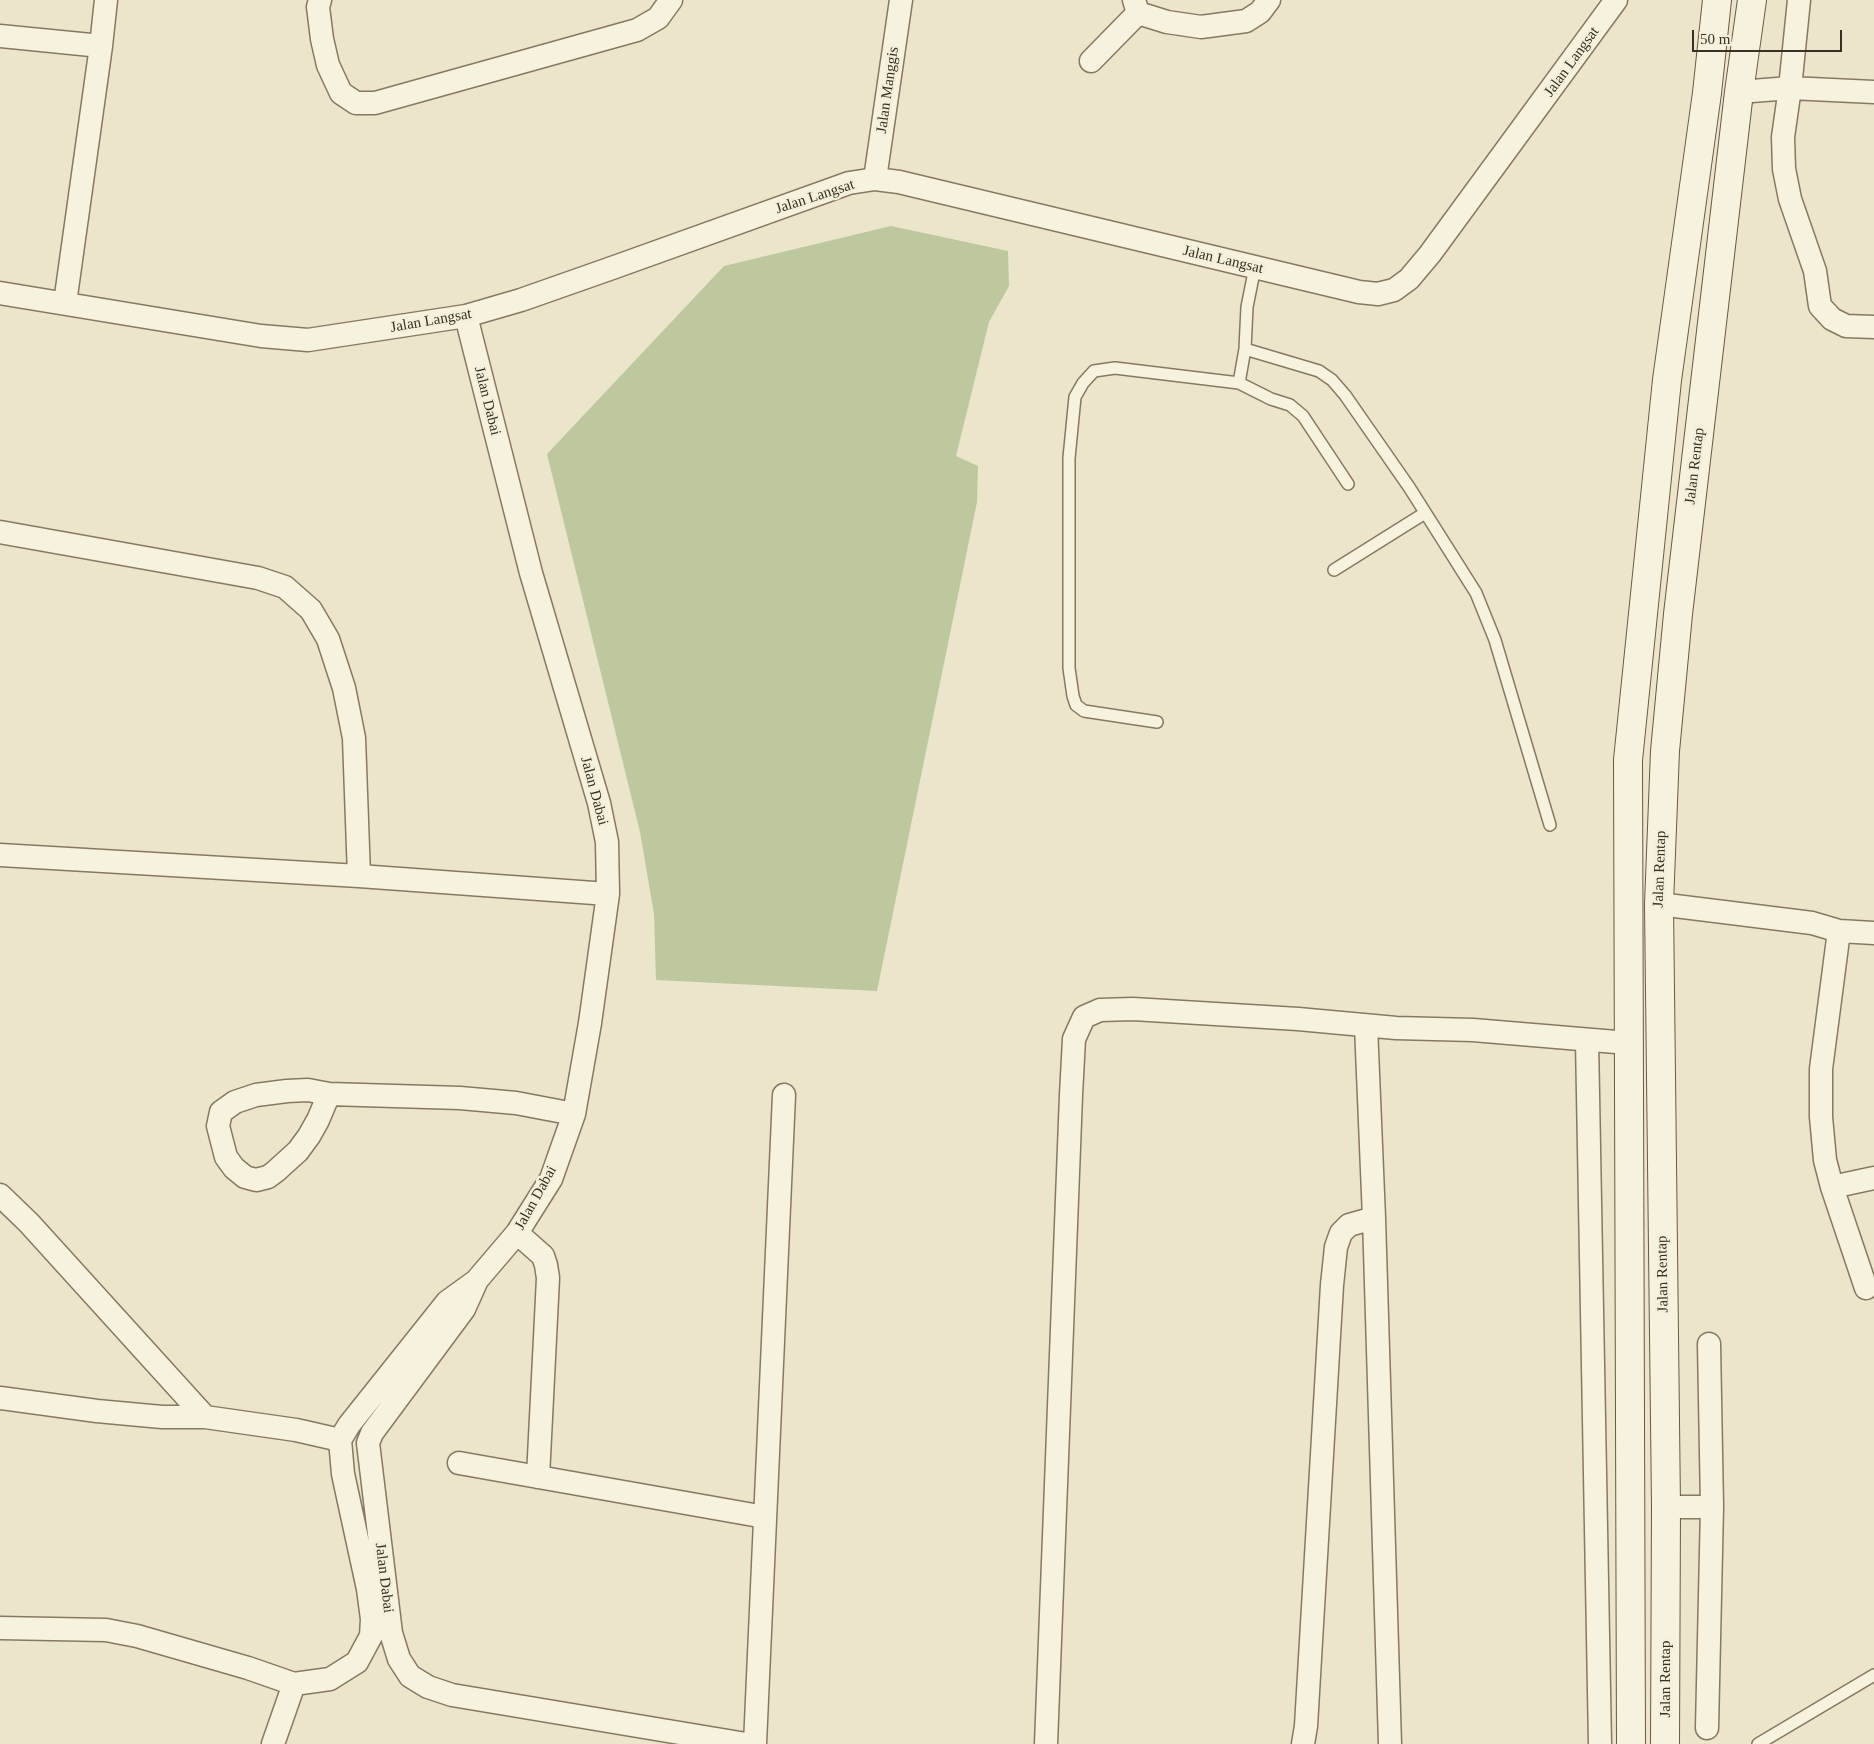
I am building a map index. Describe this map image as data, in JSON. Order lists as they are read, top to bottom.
{
  "streets": {
    "main road": ["Jalan Rentap"],
    "street": ["Jalan Langsat", "Jalan Manggis", "Jalan Dabai"]
  },
  "crossings": [
    ["Jalan Langsat", "Jalan Manggis"],
    ["Jalan Langsat", "Jalan Dabai"]
  ],
  "scale_bar": "50 m"
}
